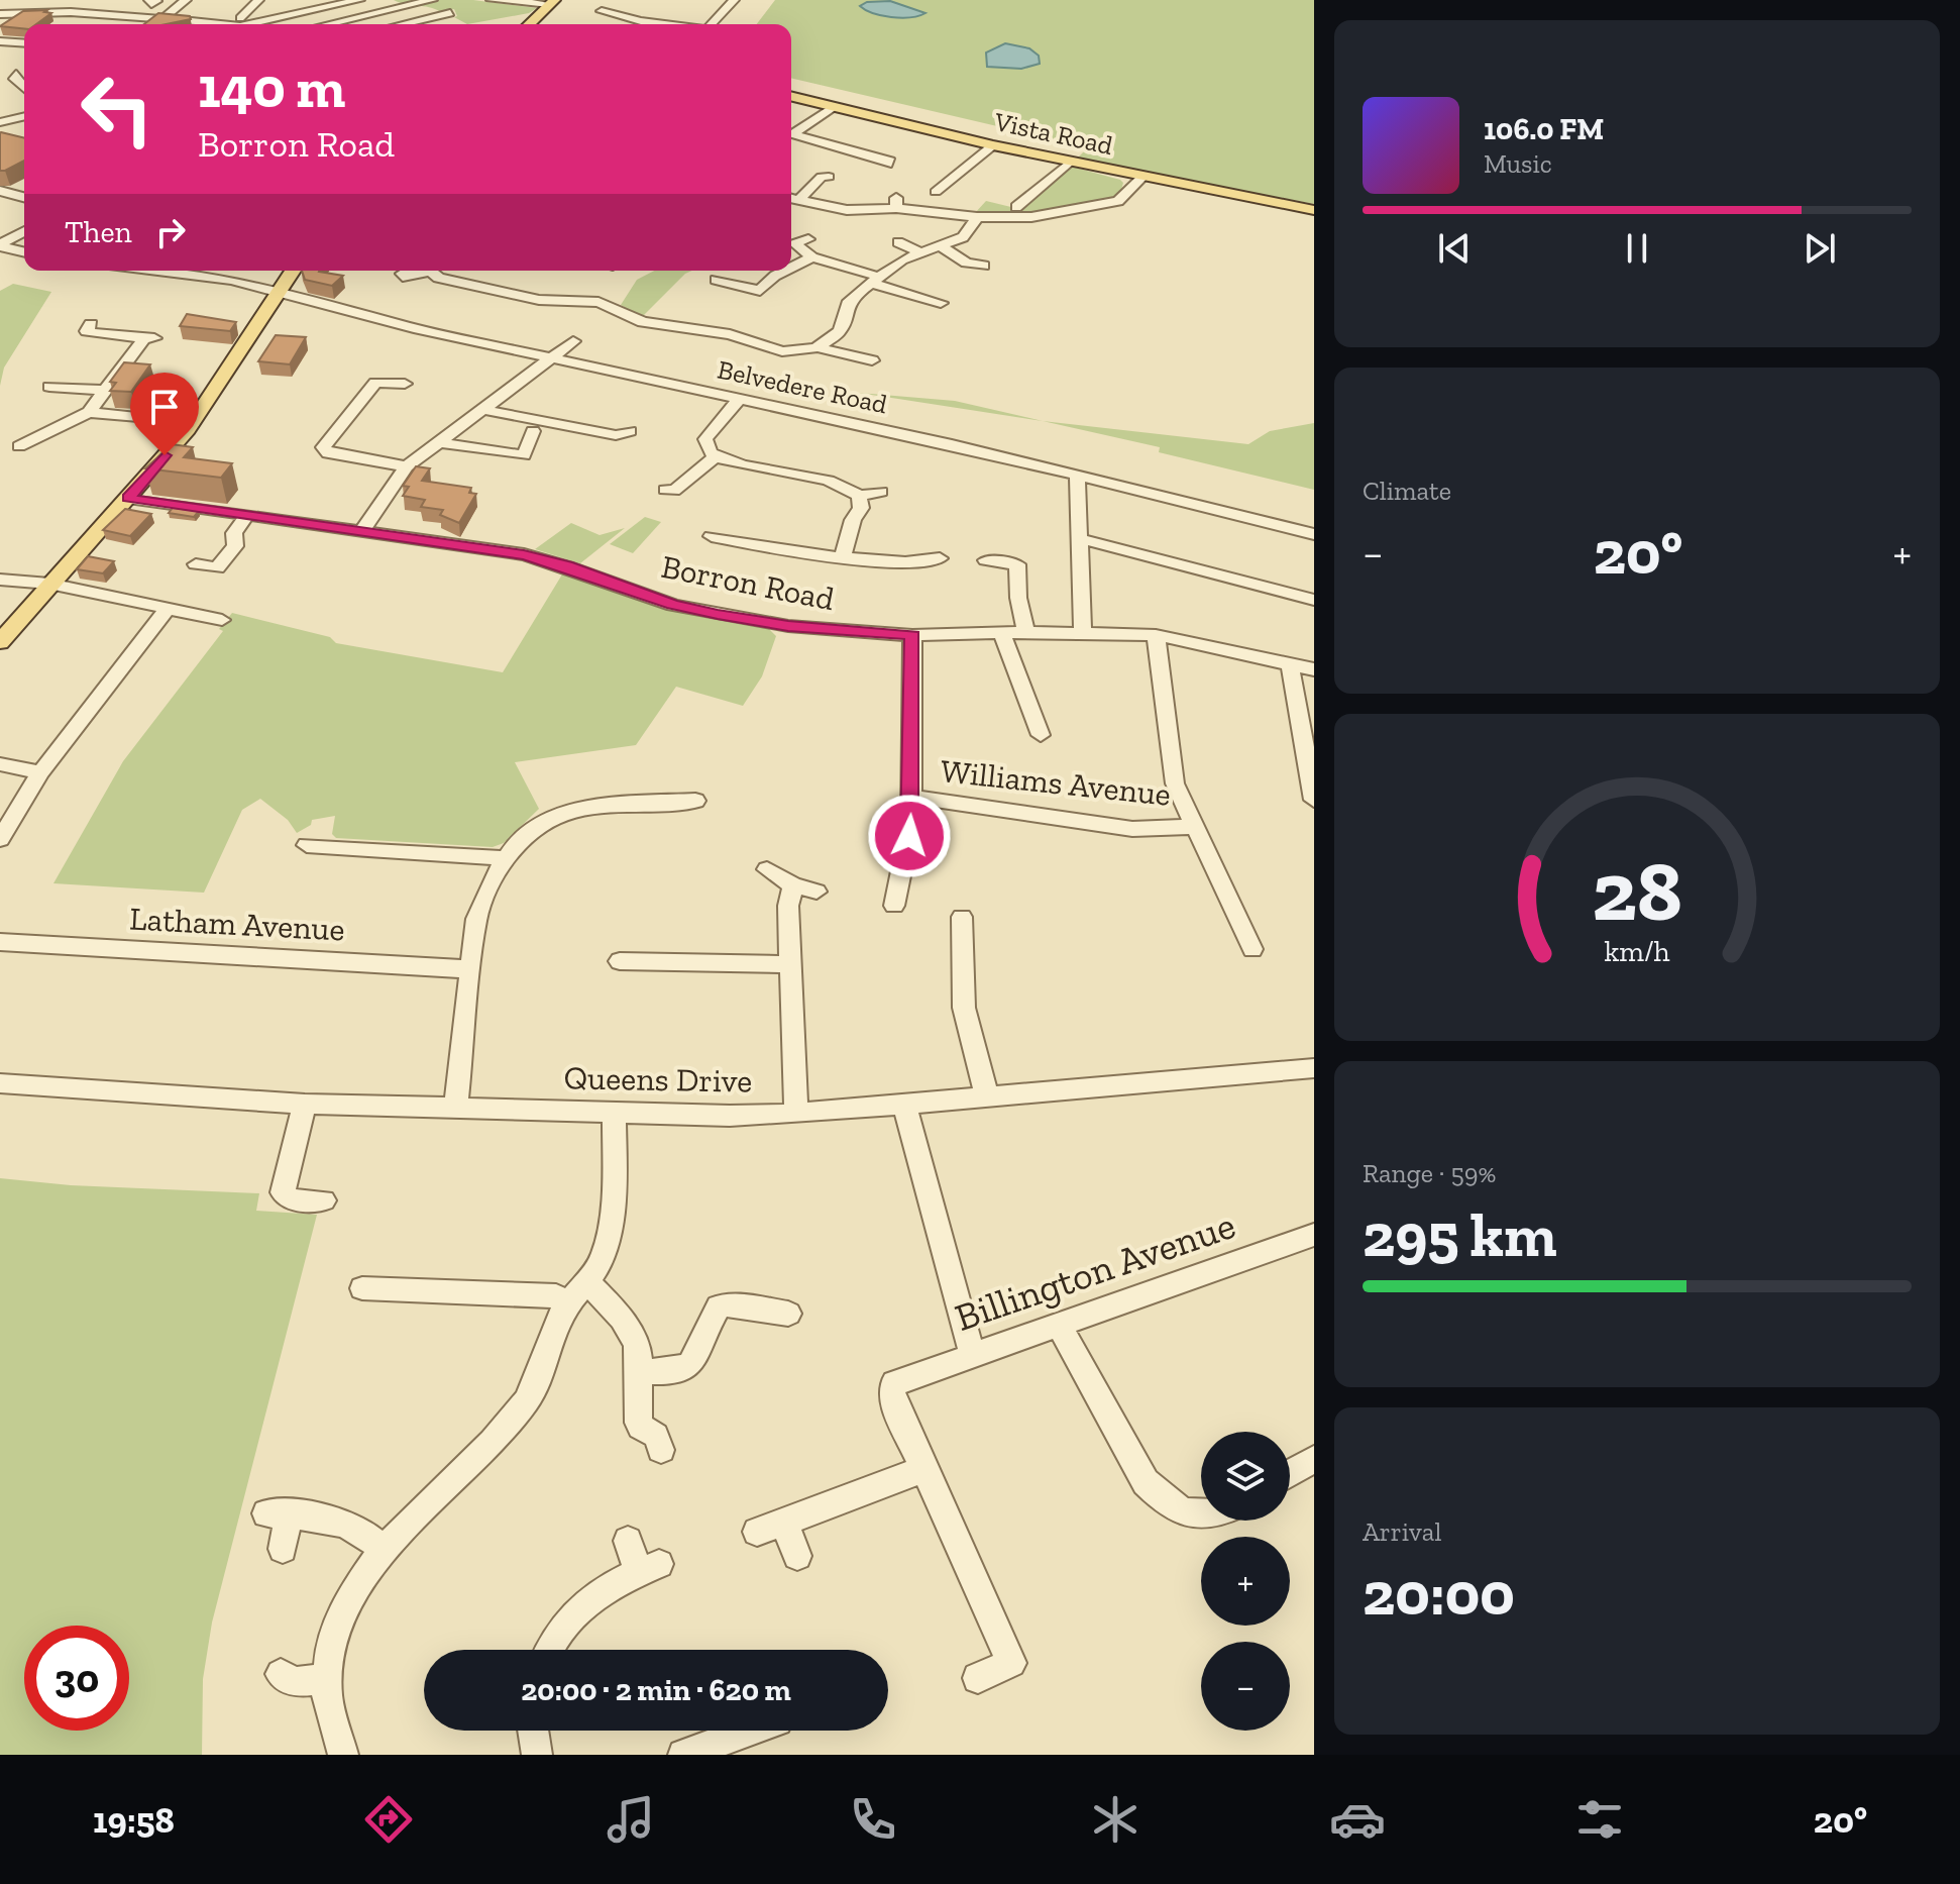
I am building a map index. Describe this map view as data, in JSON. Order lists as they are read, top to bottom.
{
  "streets": {
    "main road": ["Vista Road"],
    "street": [
      "Belvedere Road",
      "Borron Road",
      "Williams Avenue",
      "Latham Avenue",
      "Queens Drive",
      "Billington Avenue"
    ]
  },
  "page": {
    "turn": ["140 m", "Borron Road"],
    "song": ["106.0 FM", "Music"],
    "then": "Then",
    "tile": [
      "Climate",
      ["Range · 59%", "295 km"],
      ["Arrival", "20:00"]
    ],
    "heat": ["−", "20°", "+"],
    "map_buttons": ["+", "−"],
    "limit": "30",
    "trip": "20:00 · 2 min · 620 m",
    "tabs": ["19:58", "20°"],
    "gauge": ["28", "km/h"]
  }
}
